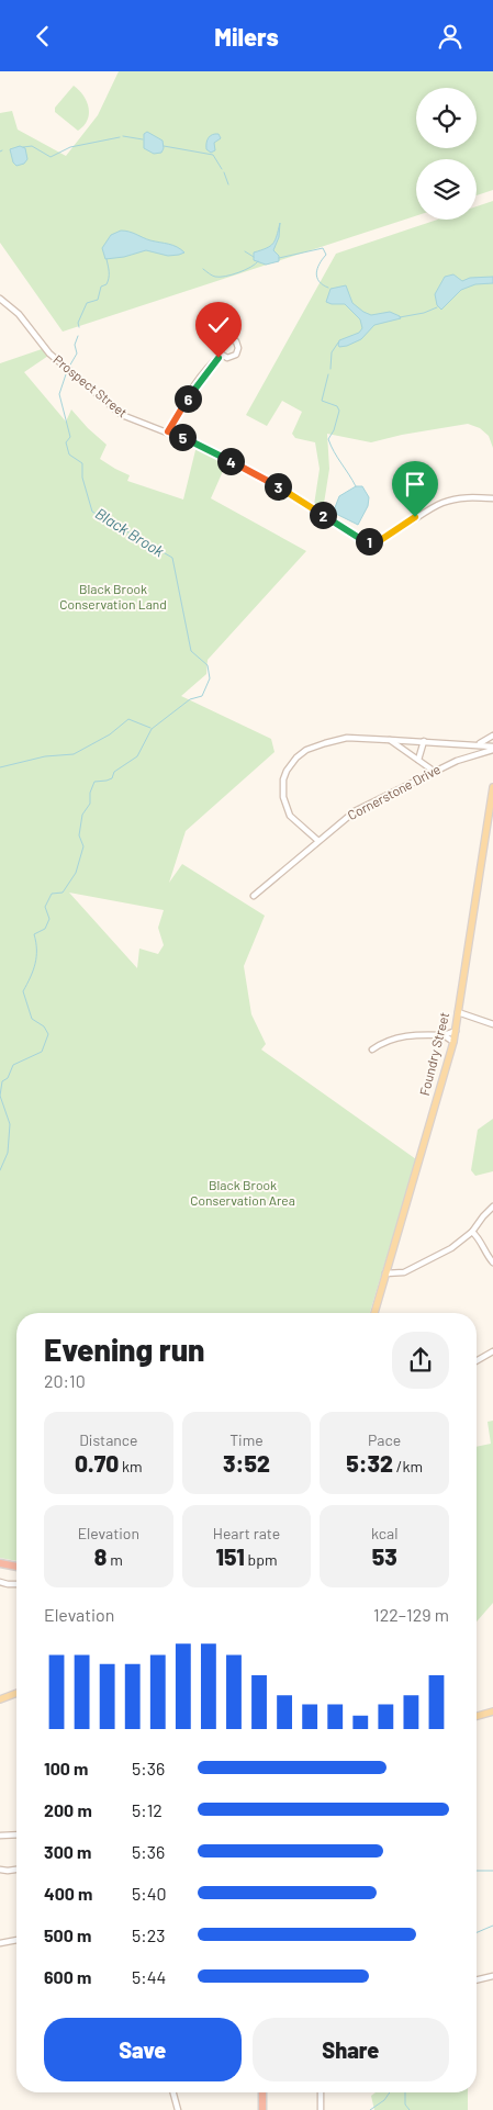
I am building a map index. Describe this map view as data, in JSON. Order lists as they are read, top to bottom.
{
  "streets": {
    "main road": ["Foundry Street"],
    "street": ["Prospect Street", "Cornerstone Drive"]
  },
  "water": ["Black Brook"],
  "parks": ["Black Brook Conservation Land", "Black Brook Conservation Area"],
  "page": {
    "header": "Milers",
    "pins": [
      "6",
      "5",
      "4",
      "3",
      "2",
      "1"
    ],
    "heading": ["Evening run", "20:10"],
    "stats": [
      ["Distance", "0.70 km"],
      ["Time", "3:52"],
      ["Pace", "5:32 /km"],
      ["Elevation", "8 m"],
      ["Heart rate", "151 bpm"],
      ["kcal", "53"]
    ],
    "chart": ["Elevation", "122–129 m"],
    "list": [
      {
        "name": "100 m",
        "note": "5:36"
      },
      {
        "name": "200 m",
        "note": "5:12"
      },
      {
        "name": "300 m",
        "note": "5:36"
      },
      {
        "name": "400 m",
        "note": "5:40"
      },
      {
        "name": "500 m",
        "note": "5:23"
      },
      {
        "name": "600 m",
        "note": "5:44"
      }
    ],
    "buttons": ["Save", "Share"]
  }
}
